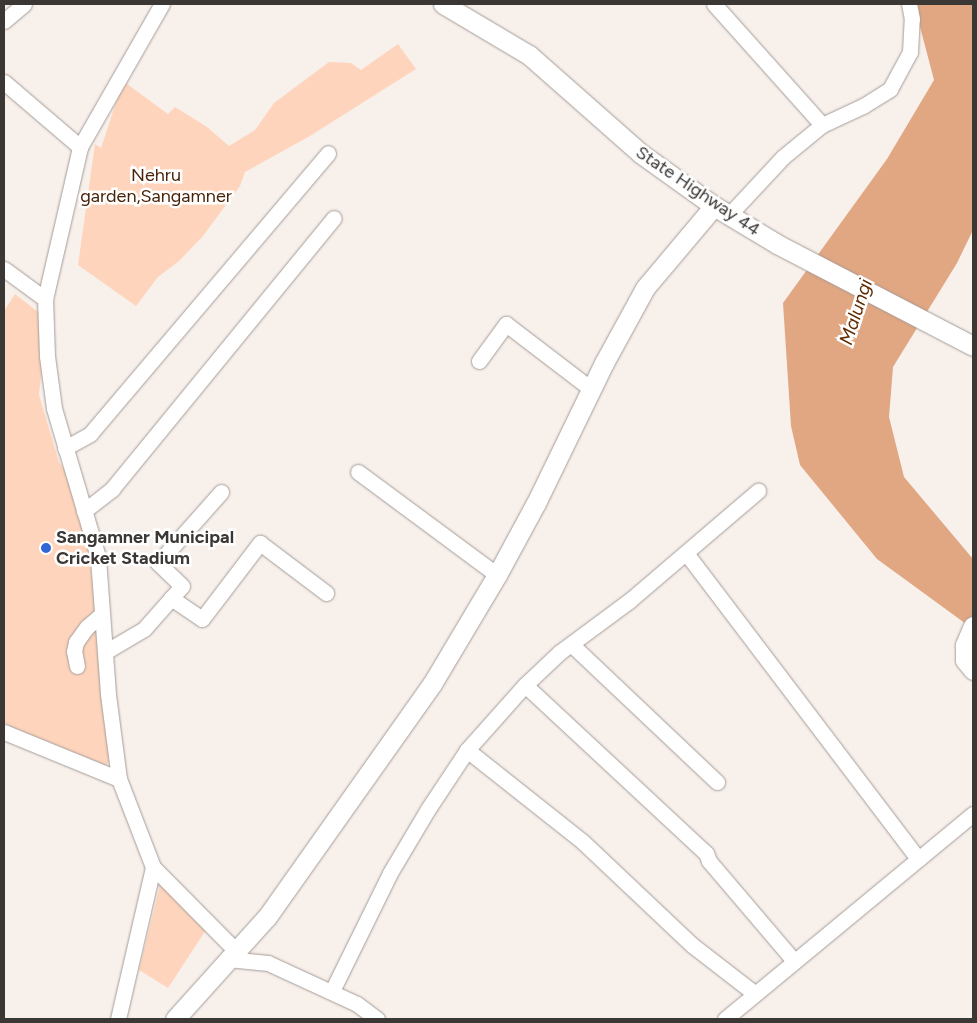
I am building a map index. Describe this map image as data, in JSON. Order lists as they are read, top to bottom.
{
  "streets": {
    "main road": ["State Highway 44"]
  },
  "water": ["Malungi"],
  "parks": ["Nehru garden,Sangamner"],
  "places": ["Sangamner Municipal Cricket Stadium"]
}
